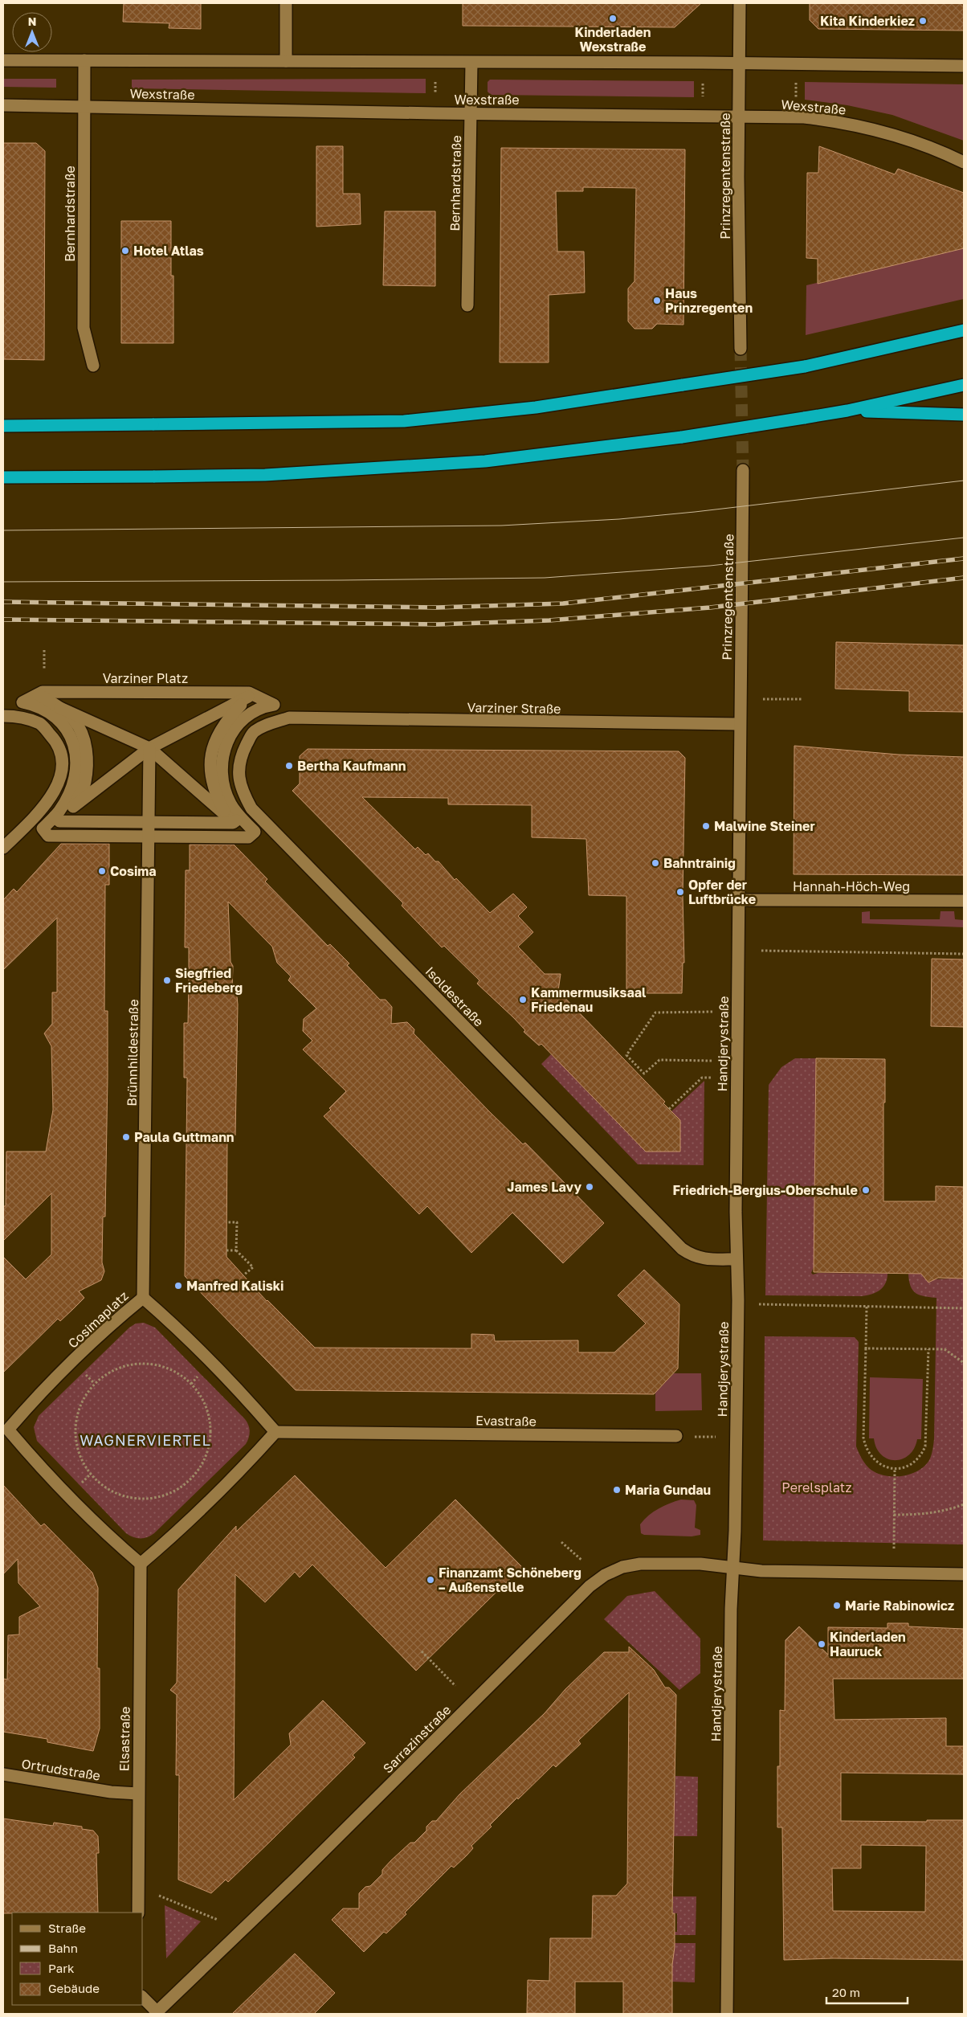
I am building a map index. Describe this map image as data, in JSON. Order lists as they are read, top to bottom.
{
  "streets": {
    "street": [
      "Wexstraße",
      "Prinzregentenstraße",
      "Bernhardstraße",
      "Varziner Platz",
      "Varziner Straße",
      "Hannah-Höch-Weg",
      "Isoldestraße",
      "Handjerystraße",
      "Brünnhildestraße",
      "Cosimaplatz",
      "Evastraße",
      "Elsastraße",
      "Sarrazinstraße",
      "Ortrudstraße"
    ]
  },
  "crossings": [
    ["Wexstraße", "Prinzregentenstraße"],
    ["Wexstraße", "Bernhardstraße"],
    ["Prinzregentenstraße", "Varziner Straße"],
    ["Prinzregentenstraße", "Handjerystraße"],
    ["Varziner Platz", "Brünnhildestraße"],
    ["Varziner Straße", "Isoldestraße"],
    ["Varziner Straße", "Handjerystraße"],
    ["Hannah-Höch-Weg", "Handjerystraße"],
    ["Isoldestraße", "Handjerystraße"],
    ["Handjerystraße", "Sarrazinstraße"],
    ["Brünnhildestraße", "Cosimaplatz"],
    ["Cosimaplatz", "Evastraße"],
    ["Cosimaplatz", "Elsastraße"],
    ["Elsastraße", "Ortrudstraße"]
  ],
  "districts": ["WAGNERVIERTEL"],
  "parks": ["Perelsplatz"],
  "places": [
    "Kinderladen Wexstraße",
    "Kita Kinderkiez",
    "Hotel Atlas",
    "Haus Prinzregenten",
    "Bertha Kaufmann",
    "Malwine Steiner",
    "Bahntrainig",
    "Cosima",
    "Opfer der Luftbrücke",
    "Siegfried Friedeberg",
    "Kammermusiksaal Friedenau",
    "Paula Guttmann",
    "James Lavy",
    "Friedrich-Bergius-Oberschule",
    "Manfred Kaliski",
    "Maria Gundau",
    "Finanzamt Schöneberg – Außenstelle",
    "Marie Rabinowicz",
    "Kinderladen Hauruck"
  ],
  "legend": [
    "Straße",
    "Bahn",
    "Park",
    "Gebäude"
  ],
  "scale_bar": "20 m",
  "north": "top"
}
